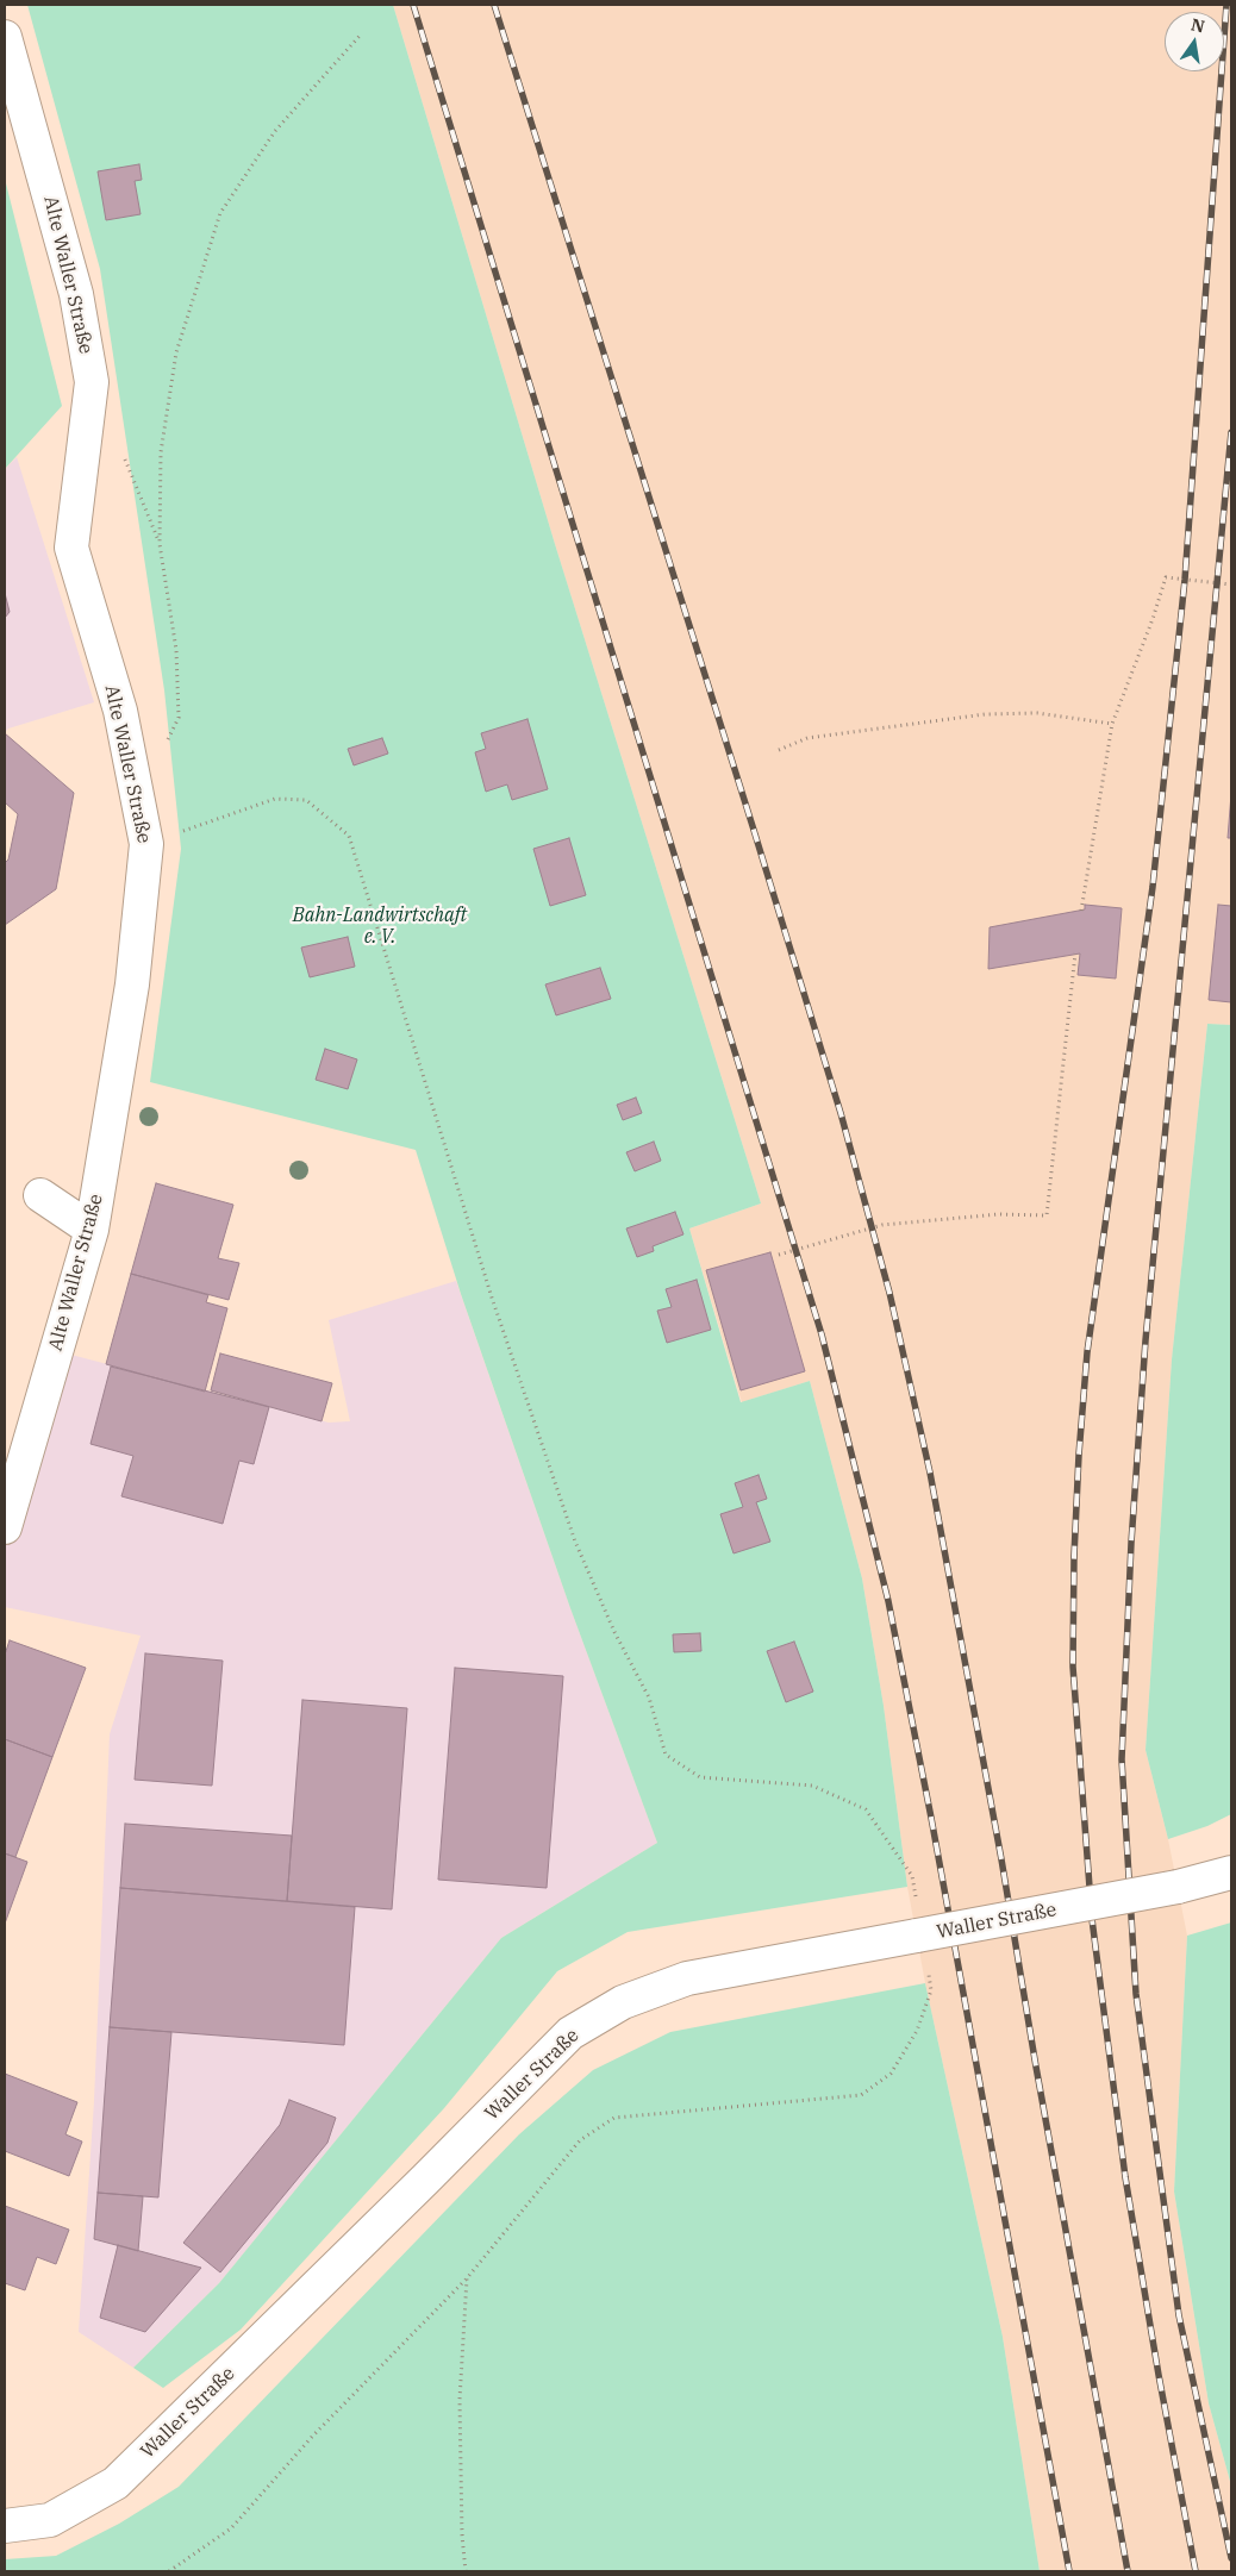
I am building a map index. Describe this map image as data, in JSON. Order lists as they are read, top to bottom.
{
  "streets": {
    "street": ["Alte Waller Straße", "Waller Straße"]
  },
  "parks": ["Bahn-Landwirtschaft e. V."],
  "north": "top"
}
